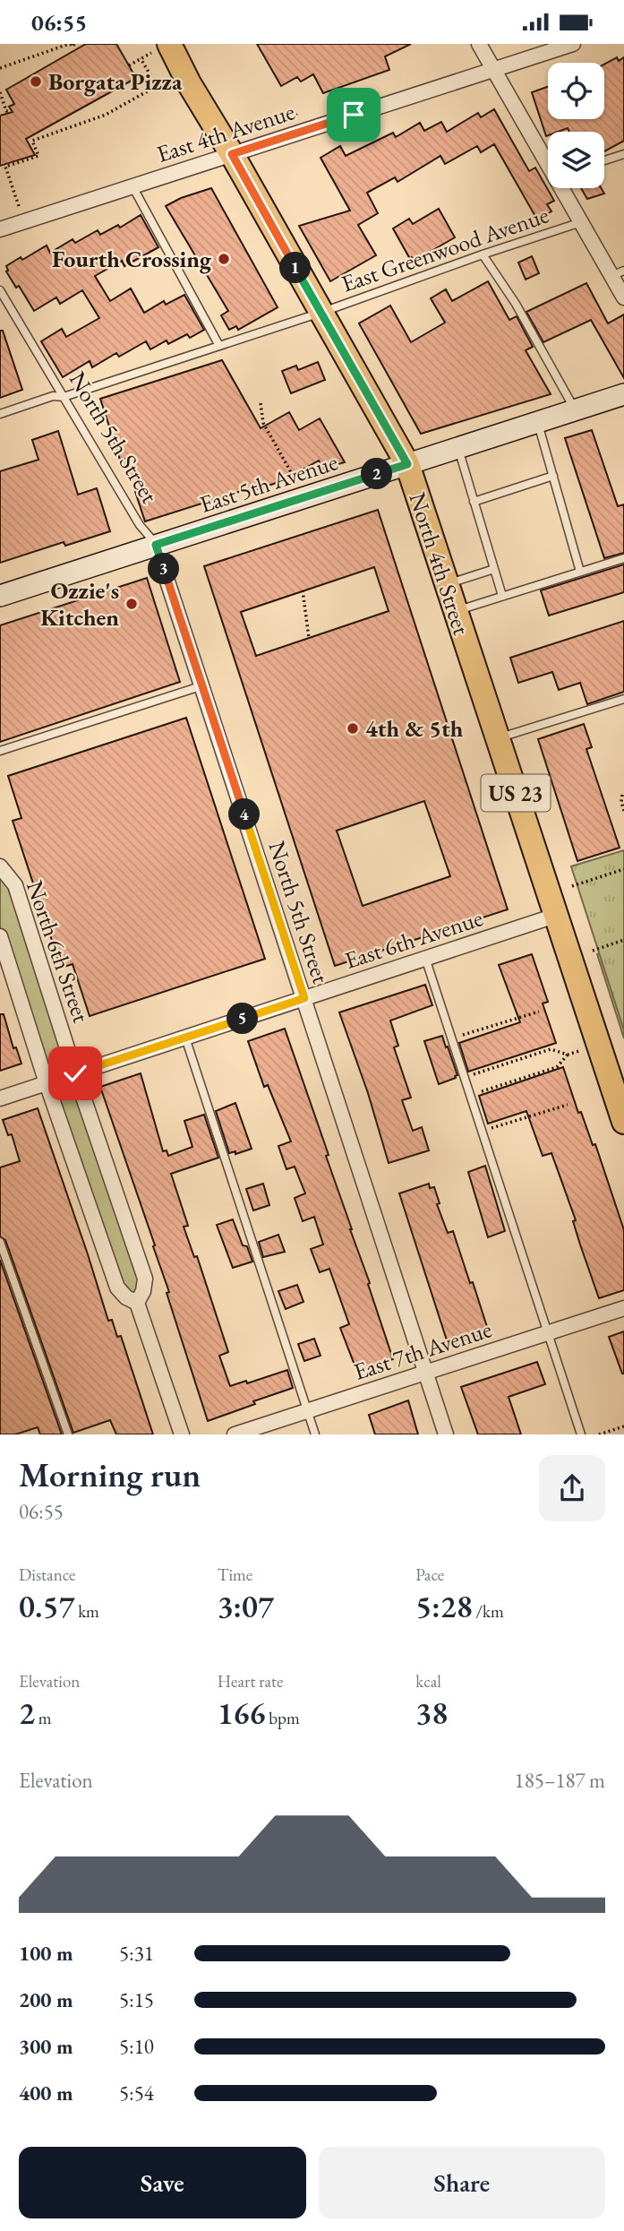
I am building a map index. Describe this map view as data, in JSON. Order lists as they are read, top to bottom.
{
  "streets": {
    "main road": ["East 5th Avenue", "North 4th Street", "US 23"],
    "street": [
      "East 4th Avenue",
      "North 5th Street",
      "East 6th Avenue",
      "North 6th Street",
      "East 7th Avenue"
    ],
    "lane": ["East Greenwood Avenue"]
  },
  "crossings": [
    ["East 4th Avenue", "North 4th Street"],
    ["East Greenwood Avenue", "North 5th Street"],
    ["East Greenwood Avenue", "North 4th Street"],
    ["North 5th Street", "East 5th Avenue"],
    ["North 5th Street", "East 6th Avenue"],
    ["North 5th Street", "East 7th Avenue"],
    ["East 5th Avenue", "North 4th Street"],
    ["North 4th Street", "East 6th Avenue"],
    ["East 6th Avenue", "North 6th Street"]
  ],
  "places": [
    "Borgata Pizza",
    "Fourth Crossing",
    "Ozzie's Kitchen",
    "4th & 5th"
  ],
  "page": {
    "status": "06:55",
    "pins": [
      "1",
      "2",
      "3",
      "4",
      "5"
    ],
    "heading": ["Morning run", "06:55"],
    "stats": [
      ["Distance", "0.57 km"],
      ["Time", "3:07"],
      ["Pace", "5:28 /km"],
      ["Elevation", "2 m"],
      ["Heart rate", "166 bpm"],
      ["kcal", "38"]
    ],
    "chart": ["Elevation", "185–187 m"],
    "list": [
      {
        "name": "100 m",
        "note": "5:31"
      },
      {
        "name": "200 m",
        "note": "5:15"
      },
      {
        "name": "300 m",
        "note": "5:10"
      },
      {
        "name": "400 m",
        "note": "5:54"
      }
    ],
    "buttons": ["Save", "Share"]
  }
}
